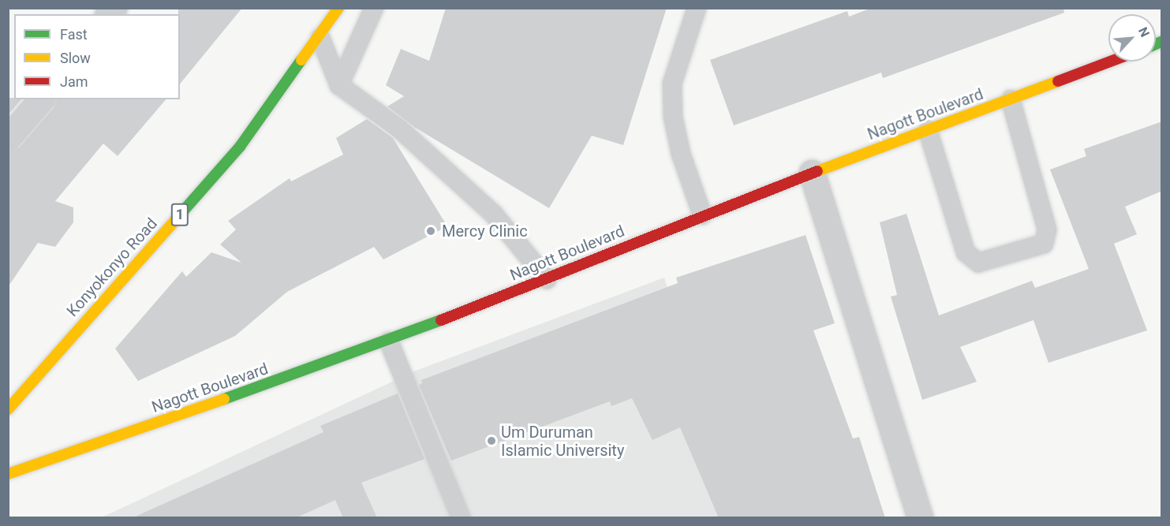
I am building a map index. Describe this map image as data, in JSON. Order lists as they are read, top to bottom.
{
  "streets": {
    "street": ["Nagott Boulevard", "1", "Konyokonyo Road"]
  },
  "places": ["Mercy Clinic", "Um Duruman Islamic University"],
  "legend": ["Fast", "Slow", "Jam"],
  "north": "top right"
}
